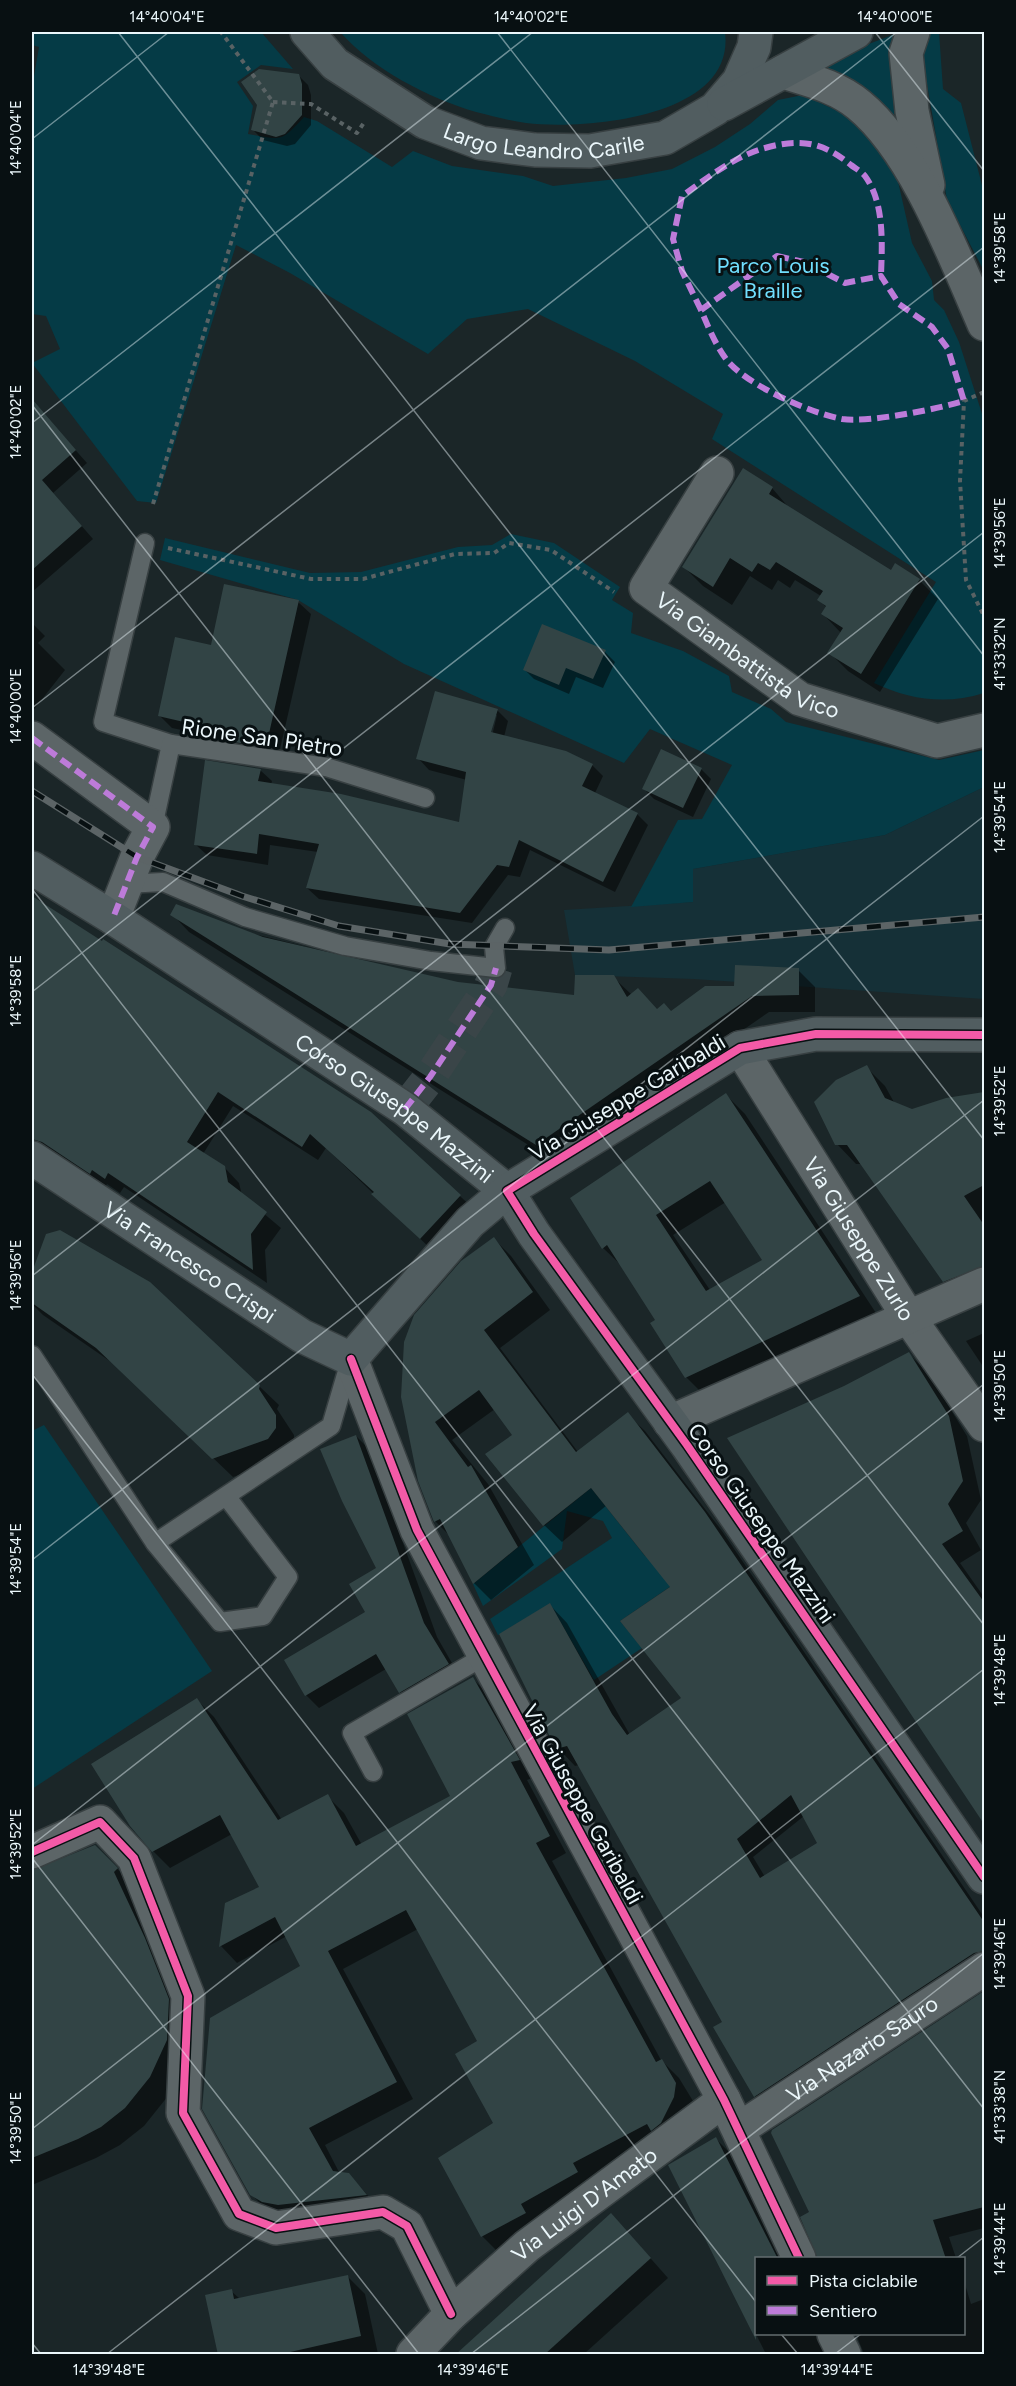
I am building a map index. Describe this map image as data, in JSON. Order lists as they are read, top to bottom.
{
  "streets": {
    "main road": [
      "Largo Leandro Carile",
      "Via Giuseppe Garibaldi",
      "Corso Giuseppe Mazzini",
      "Via Francesco Crispi"
    ],
    "street": [
      "Via Giambattista Vico",
      "Via Giuseppe Zurlo",
      "Via Nazario Sauro",
      "Via Luigi D'Amato"
    ],
    "lane": ["Rione San Pietro"]
  },
  "crossings": [
    ["Via Giuseppe Garibaldi", "Corso Giuseppe Mazzini"],
    ["Via Giuseppe Garibaldi", "Via Giuseppe Zurlo"],
    ["Via Giuseppe Garibaldi", "Via Francesco Crispi"],
    ["Via Giuseppe Garibaldi", "Via Nazario Sauro"],
    ["Via Giuseppe Garibaldi", "Via Luigi D'Amato"]
  ],
  "parks": ["Parco Louis Braille"],
  "legend": ["Pista ciclabile", "Sentiero"],
  "coordinates": [
    "14°40'04\"E",
    "14°40'02\"E",
    "14°40'00\"E",
    "14°39'58\"E",
    "14°39'56\"E",
    "41°33'32\"N",
    "14°39'54\"E",
    "14°39'52\"E",
    "14°39'50\"E",
    "14°39'48\"E",
    "14°39'46\"E",
    "41°33'38\"N",
    "14°39'44\"E"
  ]
}
